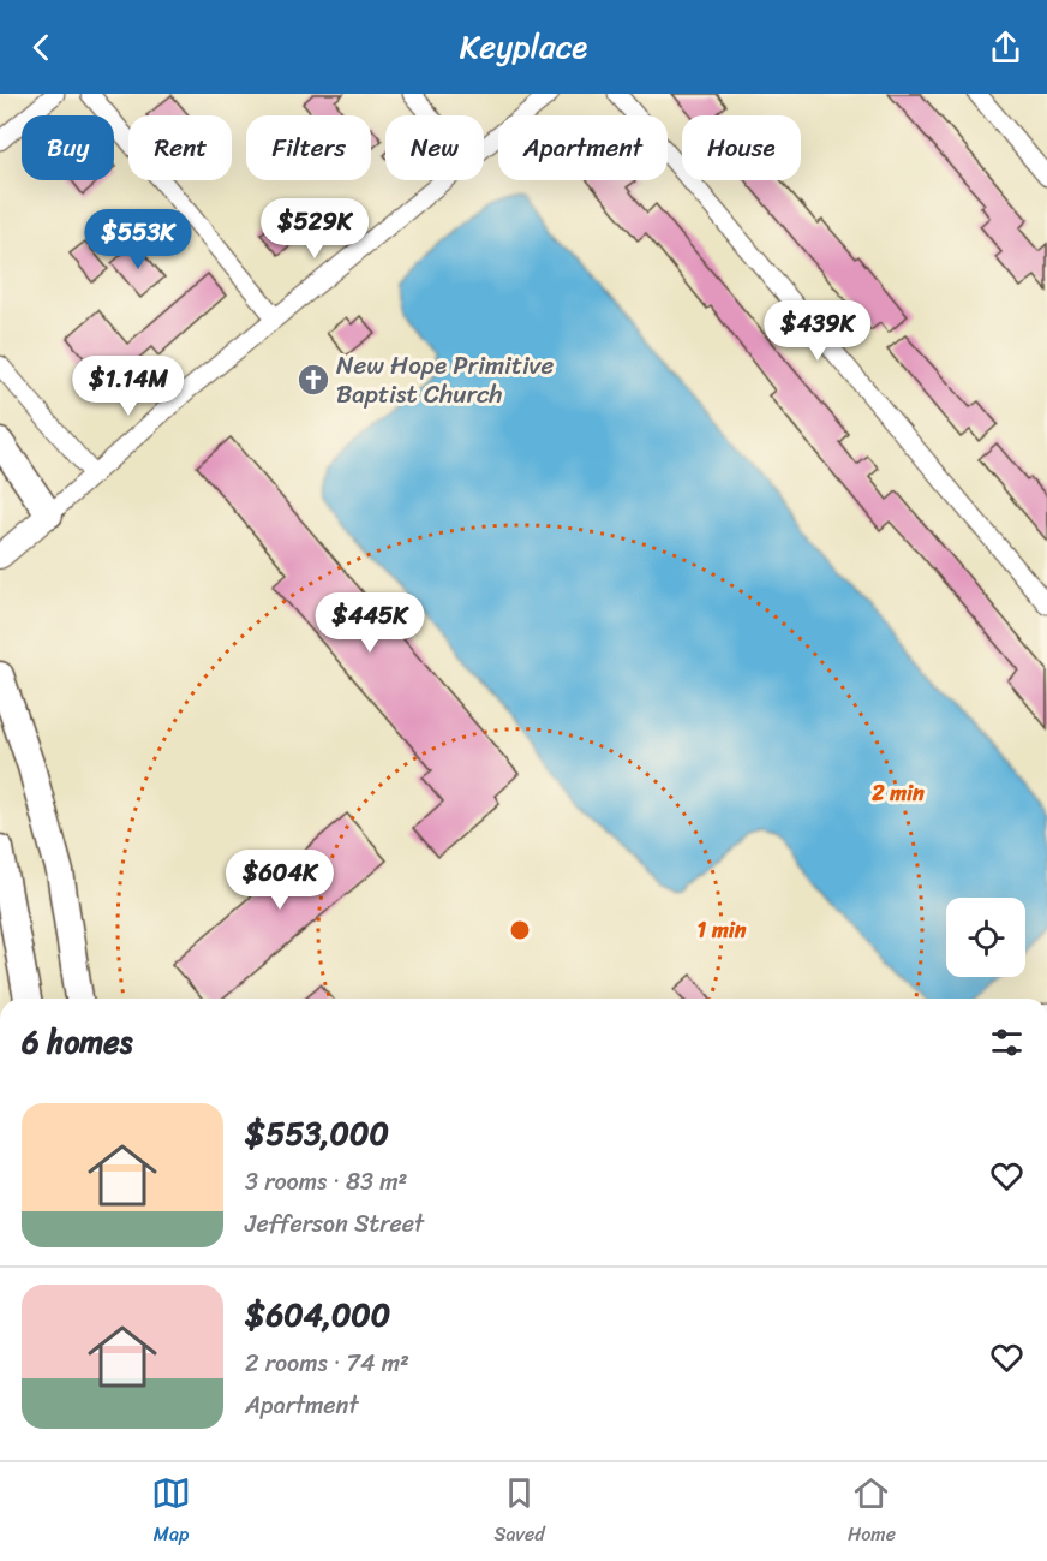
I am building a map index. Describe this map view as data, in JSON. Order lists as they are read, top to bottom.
{
  "places": {
    "church": ["New Hope Primitive Baptist Church"]
  },
  "page": {
    "header": "Keyplace",
    "chip": [
      "Buy",
      "Rent",
      "Filters",
      "New",
      "Apartment",
      "House"
    ],
    "price": [
      "$529K",
      "$553K",
      "$439K",
      "$1.14M",
      "$445K",
      "$604K"
    ],
    "heading": "6 homes",
    "list": [
      {
        "name": "$553,000",
        "note": "3 rooms · 83 m² · Jefferson Street"
      },
      {
        "name": "$604,000",
        "note": "2 rooms · 74 m² · Apartment"
      }
    ],
    "tabs": ["Map", "Saved", "Home"]
  },
  "rings": ["2 min", "1 min"]
}
